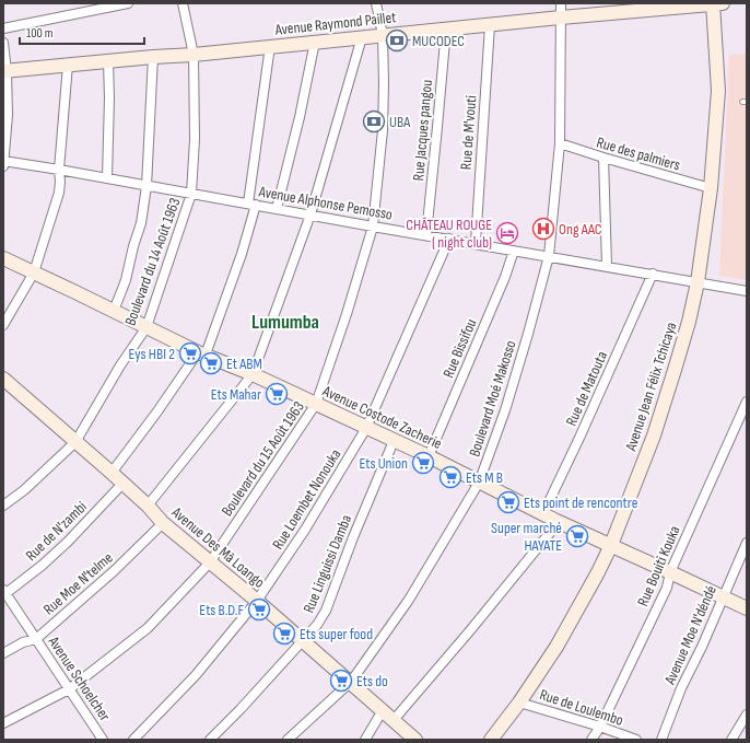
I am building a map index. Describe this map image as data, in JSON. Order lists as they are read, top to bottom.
{
  "streets": {
    "street": [
      "Avenue Raymond Paillet",
      "Rue Jacques pangou",
      "Rue de M'vouti",
      "Rue des palmiers",
      "Avenue Alphonse Pemosso",
      "Boulevard du 14 Août 1963",
      "Rue Bissifou",
      "Avenue Jean Félix Tchicaya",
      "Rue de Matouta",
      "Boulevard Moé Makosso",
      "Avenue Costode Zacherie",
      "Boulevard du 15 Août 1963",
      "Rue Loembet Nonouka",
      "Rue de N'zambi",
      "Avenue Des Mâ Loango",
      "Rue Linguissi Damba",
      "Rue Bouiti Kouka",
      "Rue Moe N'telme",
      "Avenue Moe N'déndé",
      "Avenue Schoelcher",
      "Rue de Loulembo"
    ]
  },
  "crossings": [
    ["Avenue Raymond Paillet", "Rue Jacques pangou"],
    ["Avenue Raymond Paillet", "Rue de M'vouti"],
    ["Avenue Raymond Paillet", "Boulevard du 14 Août 1963"],
    ["Avenue Raymond Paillet", "Avenue Jean Félix Tchicaya"],
    ["Avenue Raymond Paillet", "Boulevard Moé Makosso"],
    ["Avenue Raymond Paillet", "Boulevard du 15 Août 1963"],
    ["Rue Jacques pangou", "Avenue Alphonse Pemosso"],
    ["Rue de M'vouti", "Avenue Alphonse Pemosso"],
    ["Rue des palmiers", "Avenue Jean Félix Tchicaya"],
    ["Rue des palmiers", "Boulevard Moé Makosso"],
    ["Avenue Alphonse Pemosso", "Boulevard du 14 Août 1963"],
    ["Avenue Alphonse Pemosso", "Rue Bissifou"],
    ["Avenue Alphonse Pemosso", "Avenue Jean Félix Tchicaya"],
    ["Avenue Alphonse Pemosso", "Rue de Matouta"],
    ["Avenue Alphonse Pemosso", "Boulevard Moé Makosso"],
    ["Avenue Alphonse Pemosso", "Boulevard du 15 Août 1963"],
    ["Avenue Alphonse Pemosso", "Rue Loembet Nonouka"],
    ["Boulevard du 14 Août 1963", "Avenue Costode Zacherie"],
    ["Boulevard du 14 Août 1963", "Avenue Des Mâ Loango"],
    ["Rue Bissifou", "Avenue Costode Zacherie"],
    ["Avenue Jean Félix Tchicaya", "Avenue Costode Zacherie"],
    ["Avenue Jean Félix Tchicaya", "Rue de Loulembo"],
    ["Rue de Matouta", "Avenue Costode Zacherie"],
    ["Boulevard Moé Makosso", "Avenue Costode Zacherie"],
    ["Boulevard Moé Makosso", "Avenue Des Mâ Loango"],
    ["Avenue Costode Zacherie", "Boulevard du 15 Août 1963"],
    ["Avenue Costode Zacherie", "Rue Loembet Nonouka"],
    ["Avenue Costode Zacherie", "Rue Linguissi Damba"],
    ["Avenue Costode Zacherie", "Rue Bouiti Kouka"],
    ["Avenue Costode Zacherie", "Avenue Moe N'déndé"],
    ["Boulevard du 15 Août 1963", "Avenue Des Mâ Loango"],
    ["Boulevard du 15 Août 1963", "Avenue Schoelcher"],
    ["Rue Loembet Nonouka", "Avenue Des Mâ Loango"],
    ["Rue de N'zambi", "Avenue Des Mâ Loango"],
    ["Rue de N'zambi", "Avenue Schoelcher"],
    ["Avenue Des Mâ Loango", "Rue Linguissi Damba"],
    ["Avenue Des Mâ Loango", "Rue Moe N'telme"],
    ["Rue Bouiti Kouka", "Rue de Loulembo"],
    ["Rue Moe N'telme", "Avenue Schoelcher"]
  ],
  "districts": ["Lumumba"],
  "places": {
    "bank": ["MUCODEC", "UBA"],
    "hospital": ["Ong AAC"],
    "hotel": ["CHÂTEAU ROUGE ( night club)"],
    "supermarket": [
      "Eys HBI 2",
      "Et ABM",
      "Ets Mahar",
      "Ets Union",
      "Ets M B",
      "Ets point de rencontre",
      "Super marché HAYATE",
      "Ets B.D.F",
      "Ets super food",
      "Ets do"
    ]
  },
  "scale_bar": "100 m"
}
